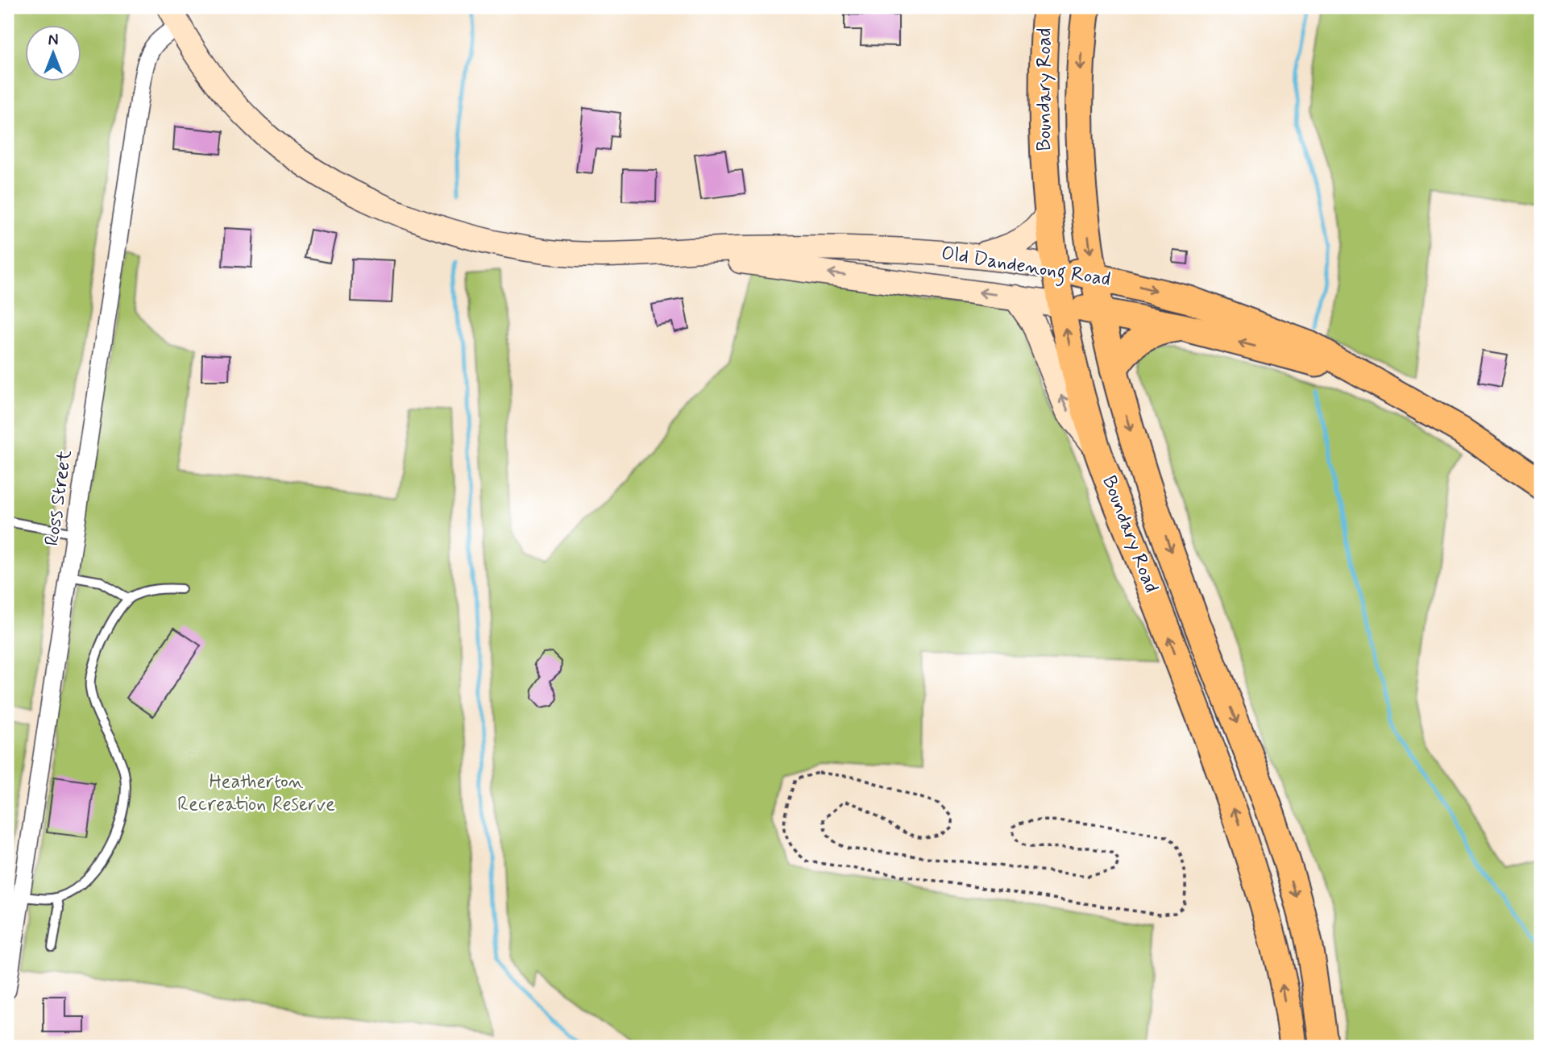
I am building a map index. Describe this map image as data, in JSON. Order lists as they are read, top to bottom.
{
  "streets": {
    "main road": ["Boundary Road", "Old Dandenong Road"],
    "street": ["Ross Street"]
  },
  "crossings": [
    ["Boundary Road", "Old Dandenong Road"],
    ["Old Dandenong Road", "Ross Street"]
  ],
  "parks": ["Heatherton Recreation Reserve"],
  "north": "top"
}
